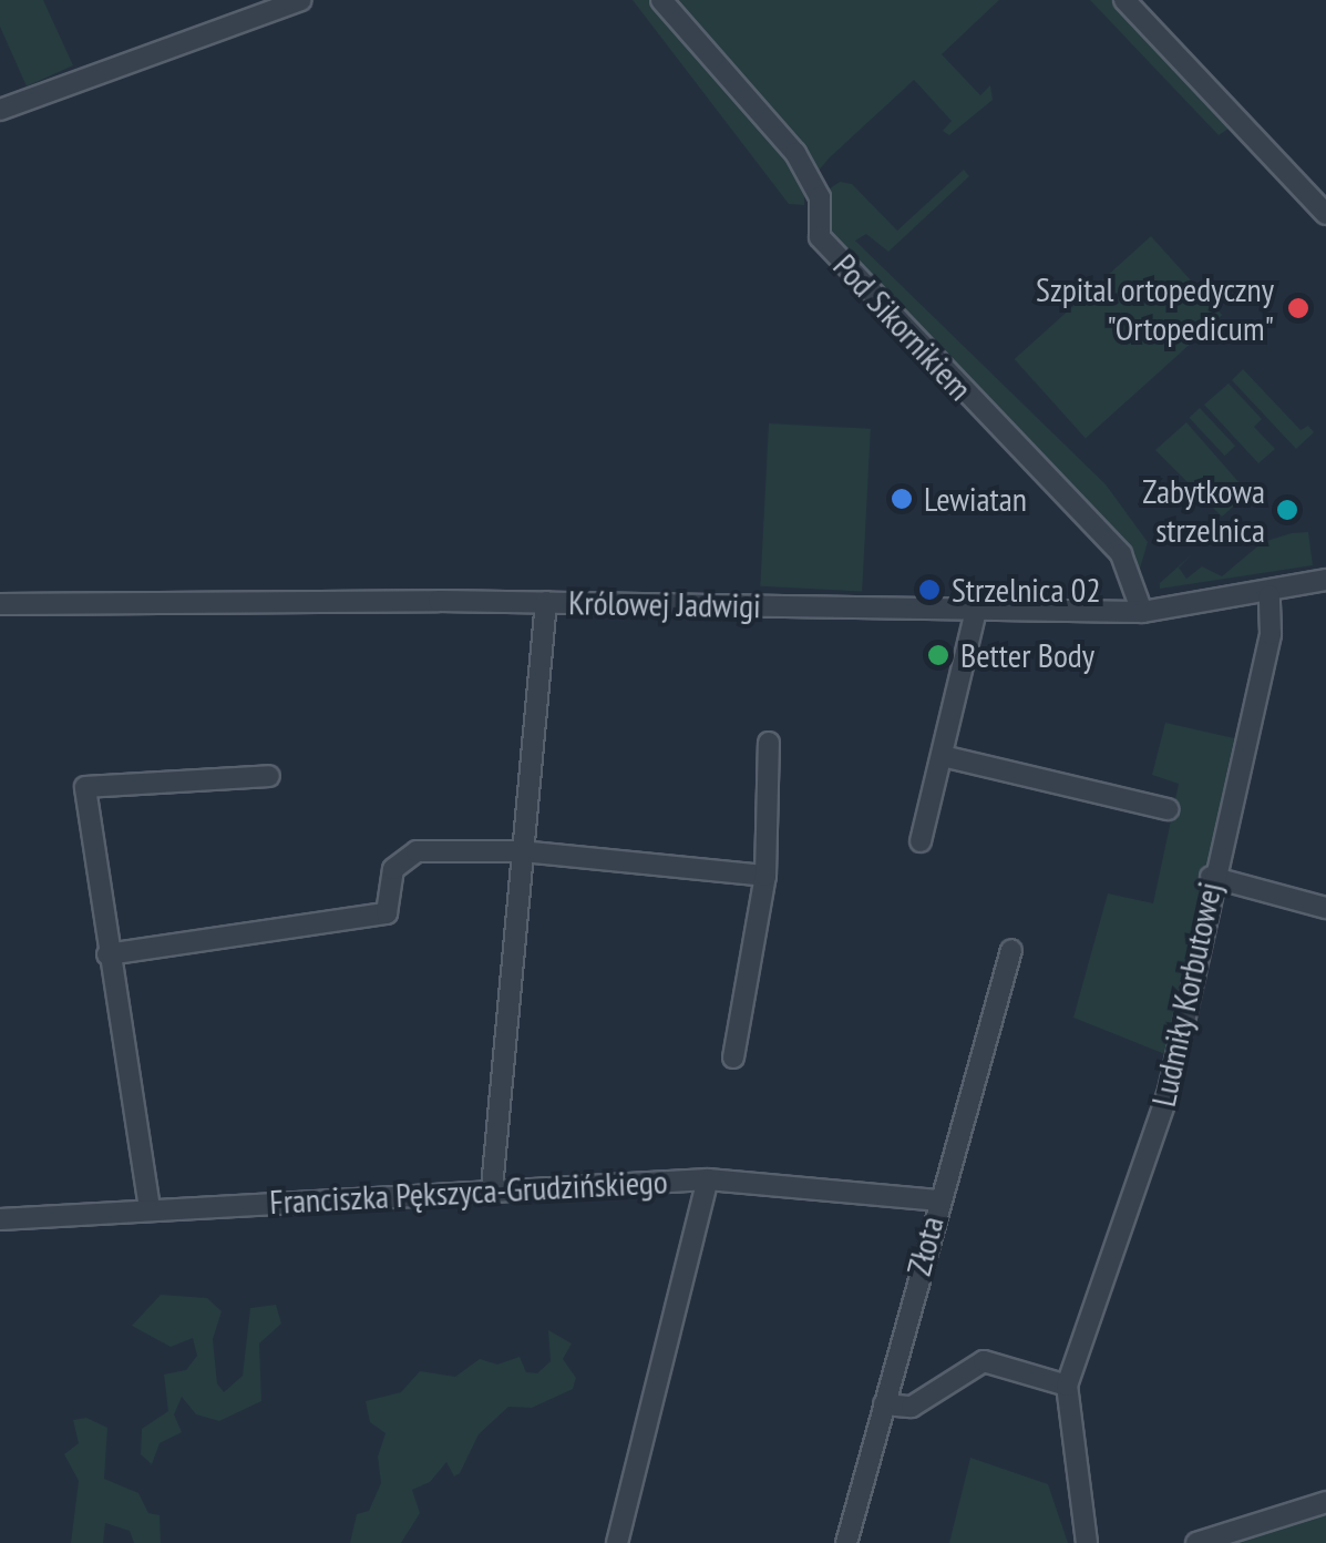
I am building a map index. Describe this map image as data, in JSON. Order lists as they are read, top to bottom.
{
  "streets": {
    "street": [
      "Pod Sikornikiem",
      "Królowej Jadwigi",
      "Ludmiły Korbutowej",
      "Franciszka Pększyca-Grudzińskiego",
      "Złota"
    ]
  },
  "crossings": [
    ["Pod Sikornikiem", "Królowej Jadwigi"],
    ["Królowej Jadwigi", "Ludmiły Korbutowej"],
    ["Franciszka Pększyca-Grudzińskiego", "Złota"]
  ],
  "places": [
    "Szpital ortopedyczny \"Ortopedicum\"",
    "Lewiatan",
    "Zabytkowa strzelnica",
    "Strzelnica 02",
    "Better Body"
  ]
}
